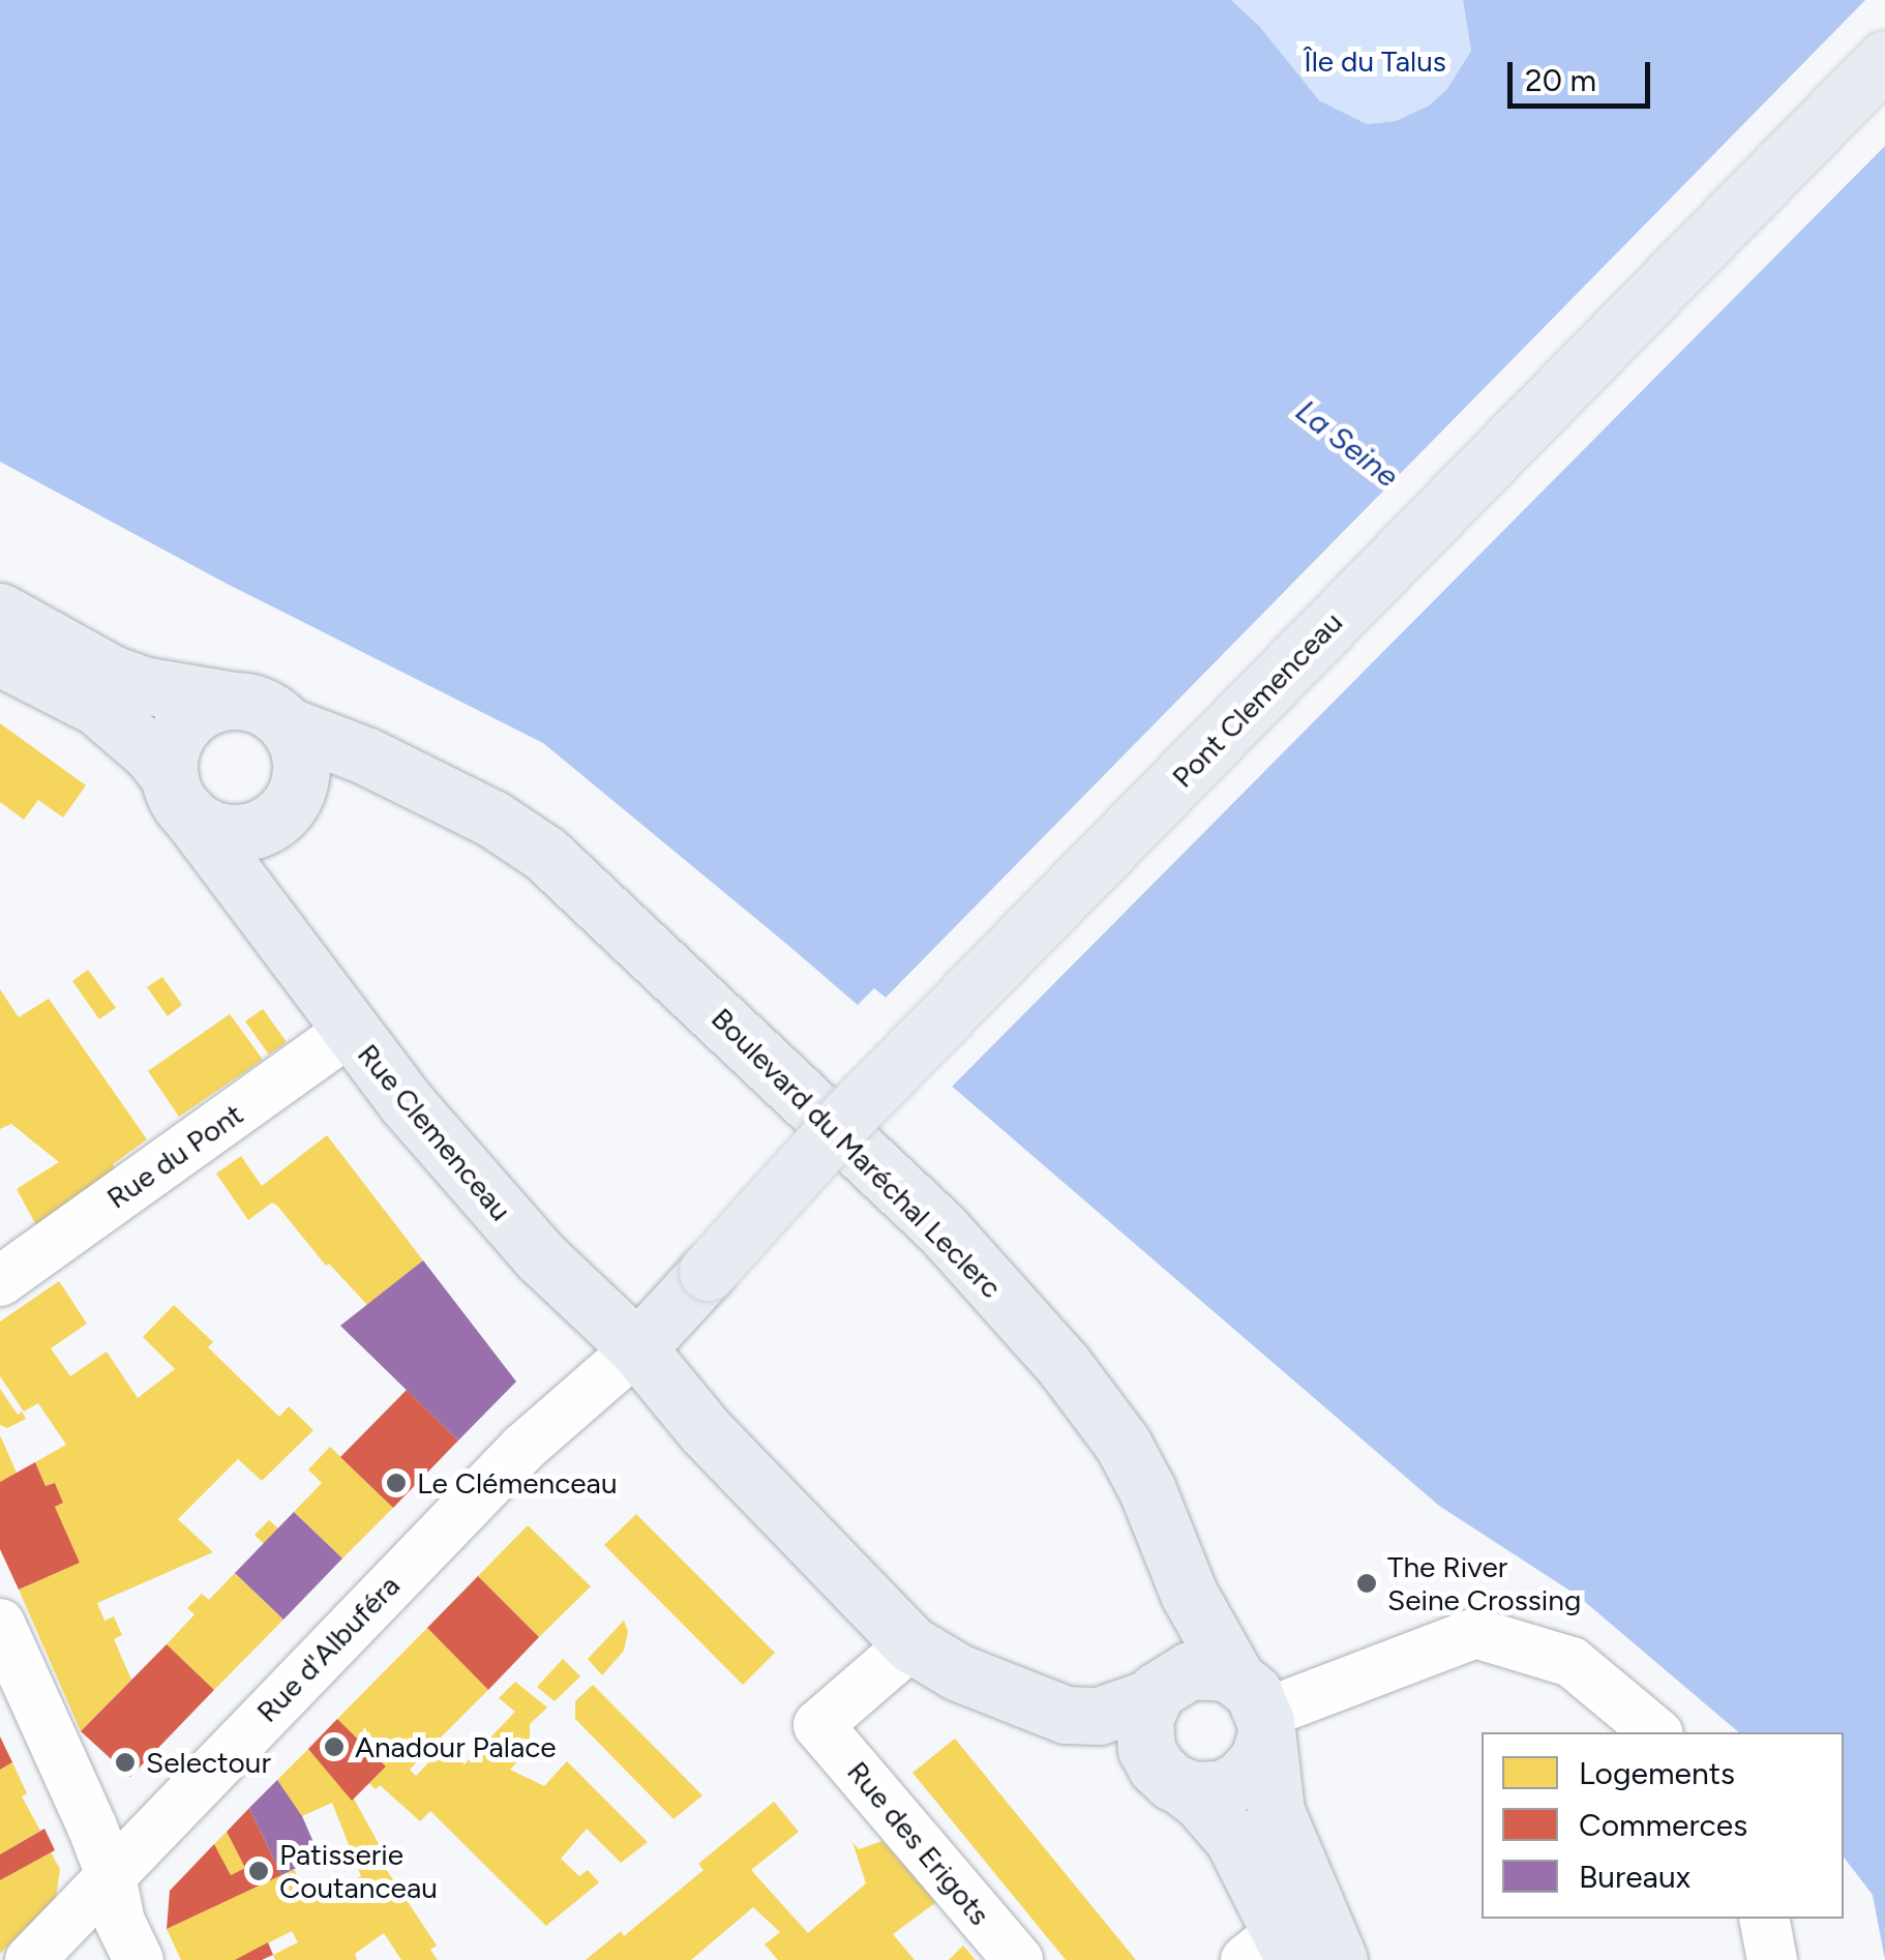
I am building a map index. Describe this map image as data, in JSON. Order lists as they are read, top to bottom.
{
  "streets": {
    "main road": ["Pont Clemenceau", "Rue Clemenceau", "Boulevard du Maréchal Leclerc"],
    "street": ["Rue du Pont", "Rue d'Albuféra", "Rue des Erigots"]
  },
  "crossings": [
    ["Pont Clemenceau", "Rue Clemenceau"],
    ["Pont Clemenceau", "Rue d'Albuféra"],
    ["Rue Clemenceau", "Boulevard du Maréchal Leclerc"],
    ["Rue Clemenceau", "Rue du Pont"],
    ["Rue Clemenceau", "Rue d'Albuféra"],
    ["Rue Clemenceau", "Rue des Erigots"]
  ],
  "water": ["La Seine"],
  "parks": ["Île du Talus"],
  "places": [
    "Le Clémenceau",
    "The River Seine Crossing",
    "Anadour Palace",
    "Selectour",
    "Patisserie Coutanceau"
  ],
  "legend": ["Logements", "Commerces", "Bureaux"],
  "scale_bar": "20 m"
}
